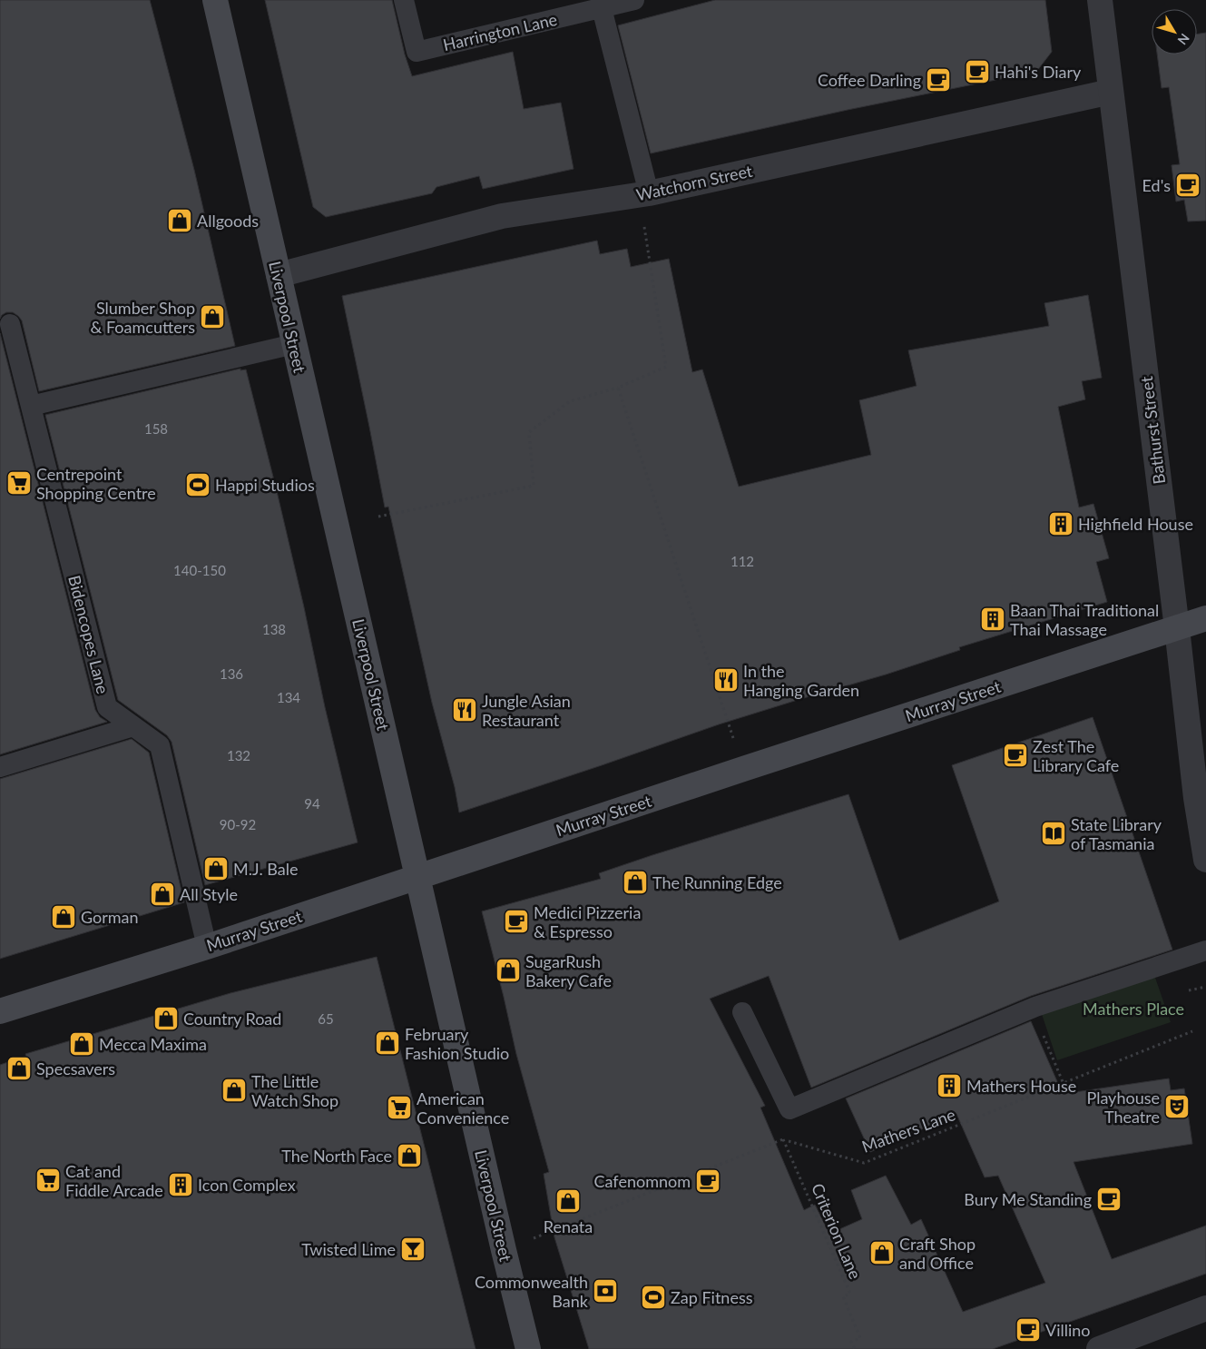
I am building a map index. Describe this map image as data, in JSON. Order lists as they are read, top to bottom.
{
  "streets": {
    "main road": ["Liverpool Street", "Murray Street"],
    "street": ["Watchorn Street", "Bathurst Street"],
    "lane": ["Harrington Lane", "Bidencopes Lane"],
    "path": ["Mathers Lane", "Criterion Lane"]
  },
  "crossings": [
    ["Watchorn Street", "Liverpool Street"],
    ["Watchorn Street", "Bathurst Street"],
    ["Liverpool Street", "Murray Street"],
    ["Bathurst Street", "Murray Street"],
    ["Bidencopes Lane", "Murray Street"],
    ["Mathers Lane", "Criterion Lane"]
  ],
  "parks": ["Mathers Place"],
  "places": {
    "cafe": [
      "Hahi's Diary",
      "Coffee Darling",
      "Ed's",
      "Zest The Library Cafe",
      "Medici Pizzeria & Espresso",
      "Cafenomnom",
      "Bury Me Standing",
      "Villino"
    ],
    "shop": [
      "Allgoods",
      "Slumber Shop & Foamcutters",
      "M.J. Bale",
      "The Running Edge",
      "All Style",
      "Gorman",
      "SugarRush Bakery Cafe",
      "Country Road",
      "February Fashion Studio",
      "Mecca Maxima",
      "Specsavers",
      "The Little Watch Shop",
      "The North Face",
      "Renata",
      "Craft Shop and Office"
    ],
    "supermarket": ["Centrepoint Shopping Centre", "American Convenience", "Cat and Fiddle Arcade"],
    "sports": ["Happi Studios", "Zap Fitness"],
    "building": [
      "Highfield House",
      "Baan Thai Traditional Thai Massage",
      "Mathers House",
      "Icon Complex"
    ],
    "restaurant": ["In the Hanging Garden", "Jungle Asian Restaurant"],
    "library": ["State Library of Tasmania"],
    "theatre": ["Playhouse Theatre"],
    "bar": ["Twisted Lime"],
    "bank": ["Commonwealth Bank"]
  },
  "house_numbers": [
    "158",
    "112",
    "140-150",
    "138",
    "136",
    "134",
    "132",
    "94",
    "90-92",
    "65"
  ],
  "north": "bottom right"
}
